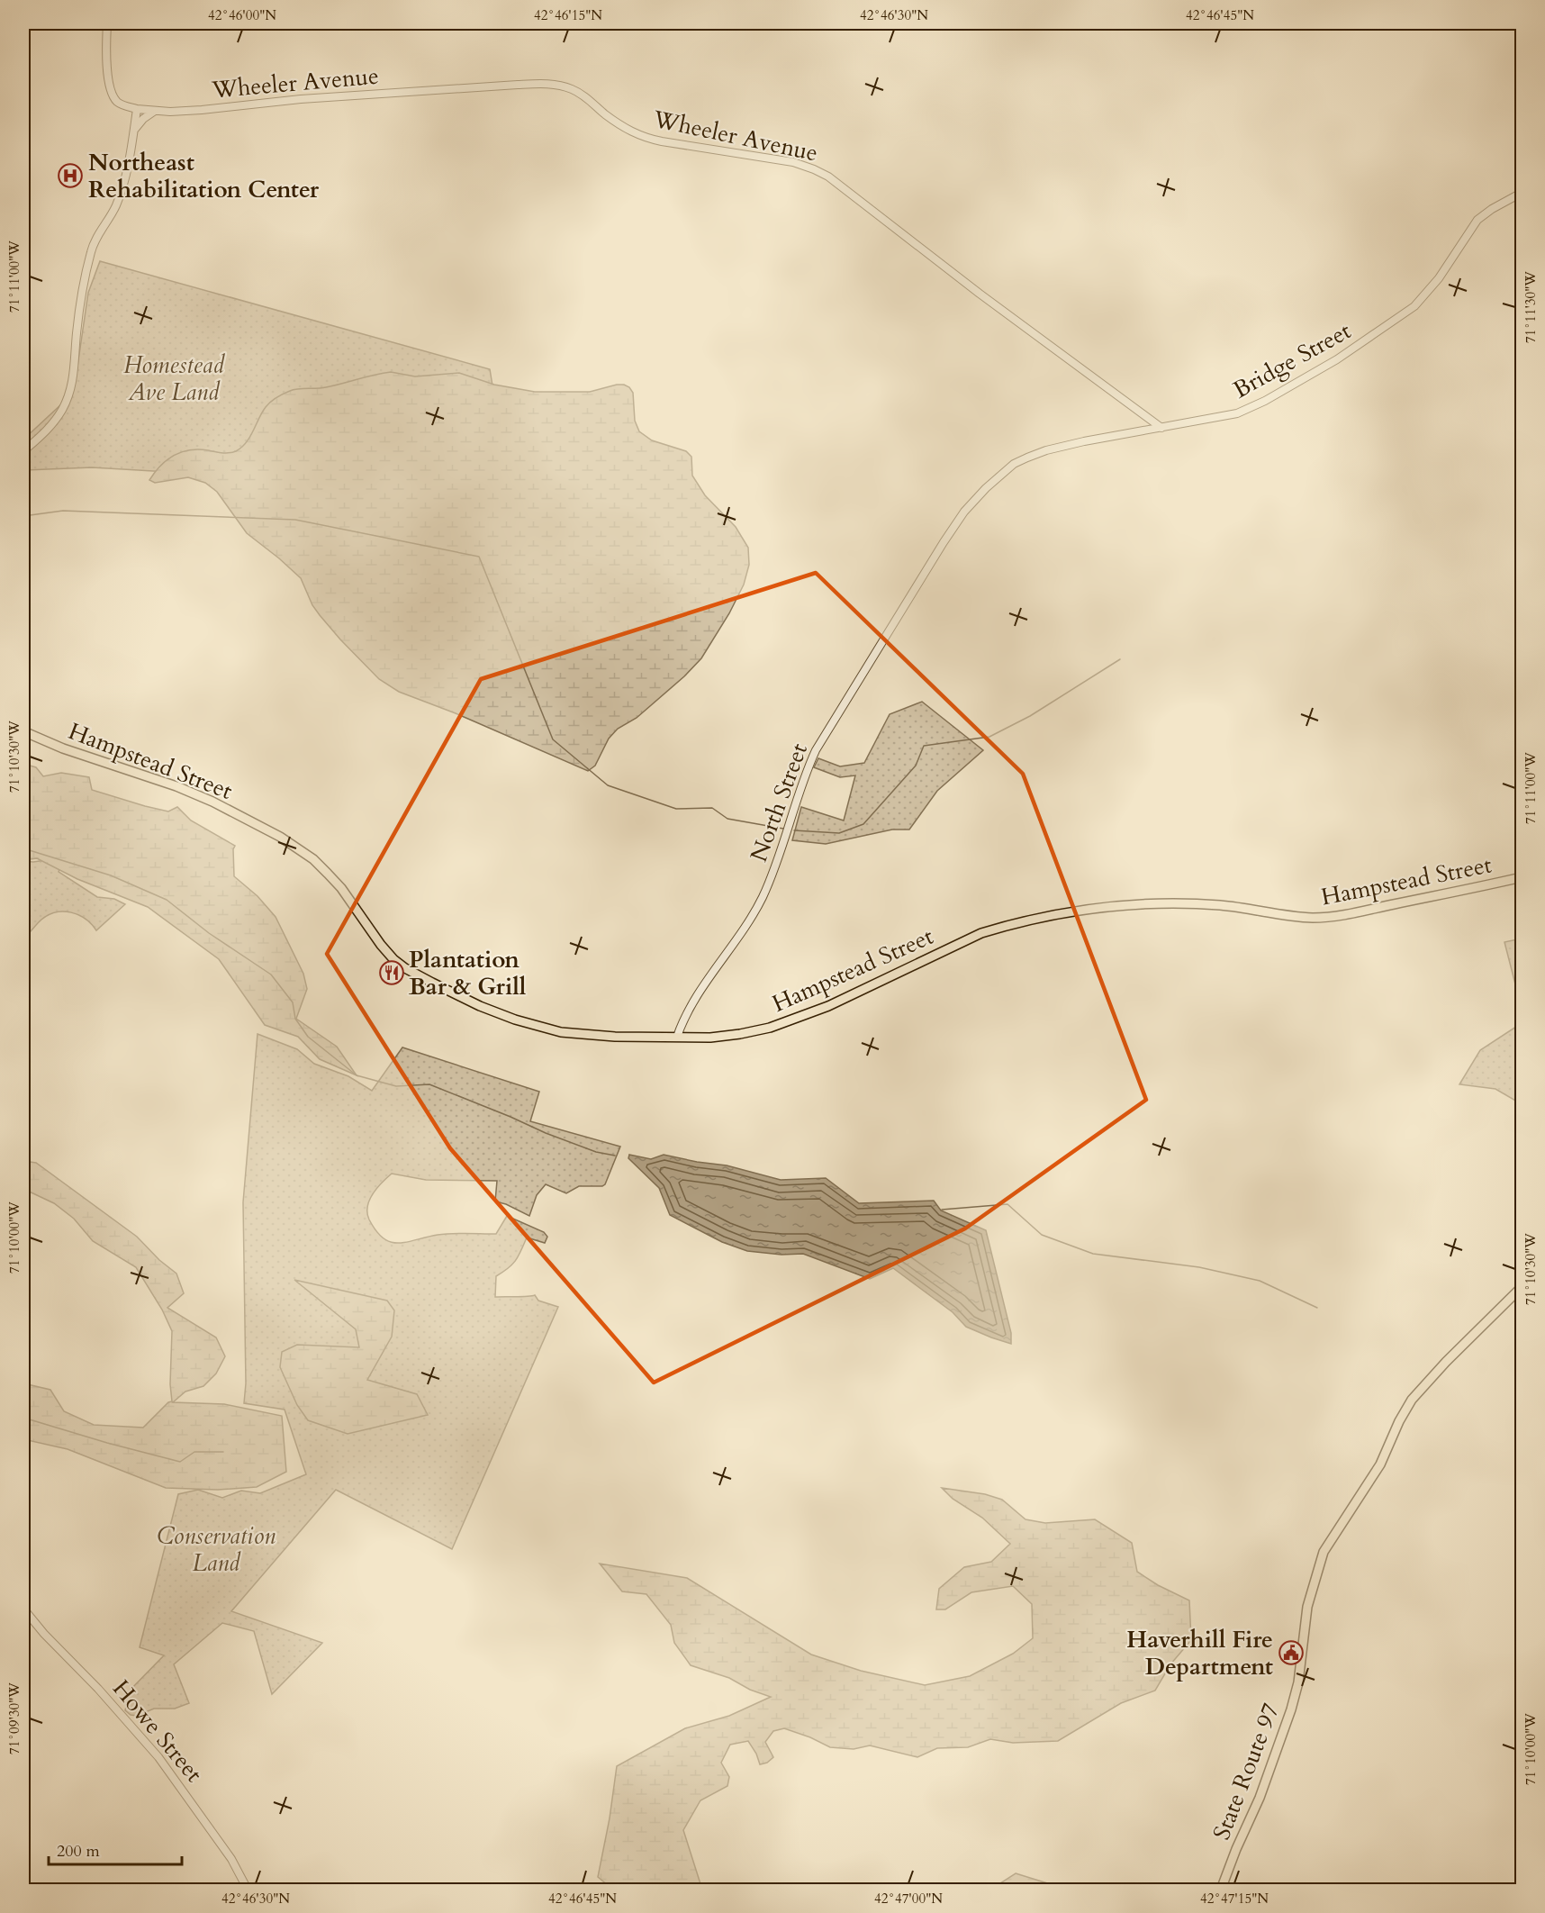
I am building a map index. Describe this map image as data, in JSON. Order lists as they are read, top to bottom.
{
  "streets": {
    "main road": ["Hampstead Street", "State Route 97"],
    "street": [
      "Wheeler Avenue",
      "Bridge Street",
      "North Street",
      "Howe Street"
    ]
  },
  "crossings": [
    ["Wheeler Avenue", "Bridge Street"],
    ["Bridge Street", "North Street"],
    ["Hampstead Street", "North Street"]
  ],
  "parks": ["Homestead Ave Land", "Conservation Land"],
  "places": {
    "hospital": ["Northeast Rehabilitation Center"],
    "restaurant": ["Plantation Bar & Grill"],
    "public building": ["Haverhill Fire Department"]
  },
  "scale_bar": "200 m",
  "coordinates": [
    "42°46'00\"N",
    "42°46'15\"N",
    "42°46'30\"N",
    "42°46'45\"N",
    "71°11'00\"W",
    "71°11'30\"W",
    "71°10'30\"W",
    "71°10'00\"W",
    "71°09'30\"W",
    "42°47'00\"N",
    "42°47'15\"N"
  ]
}
